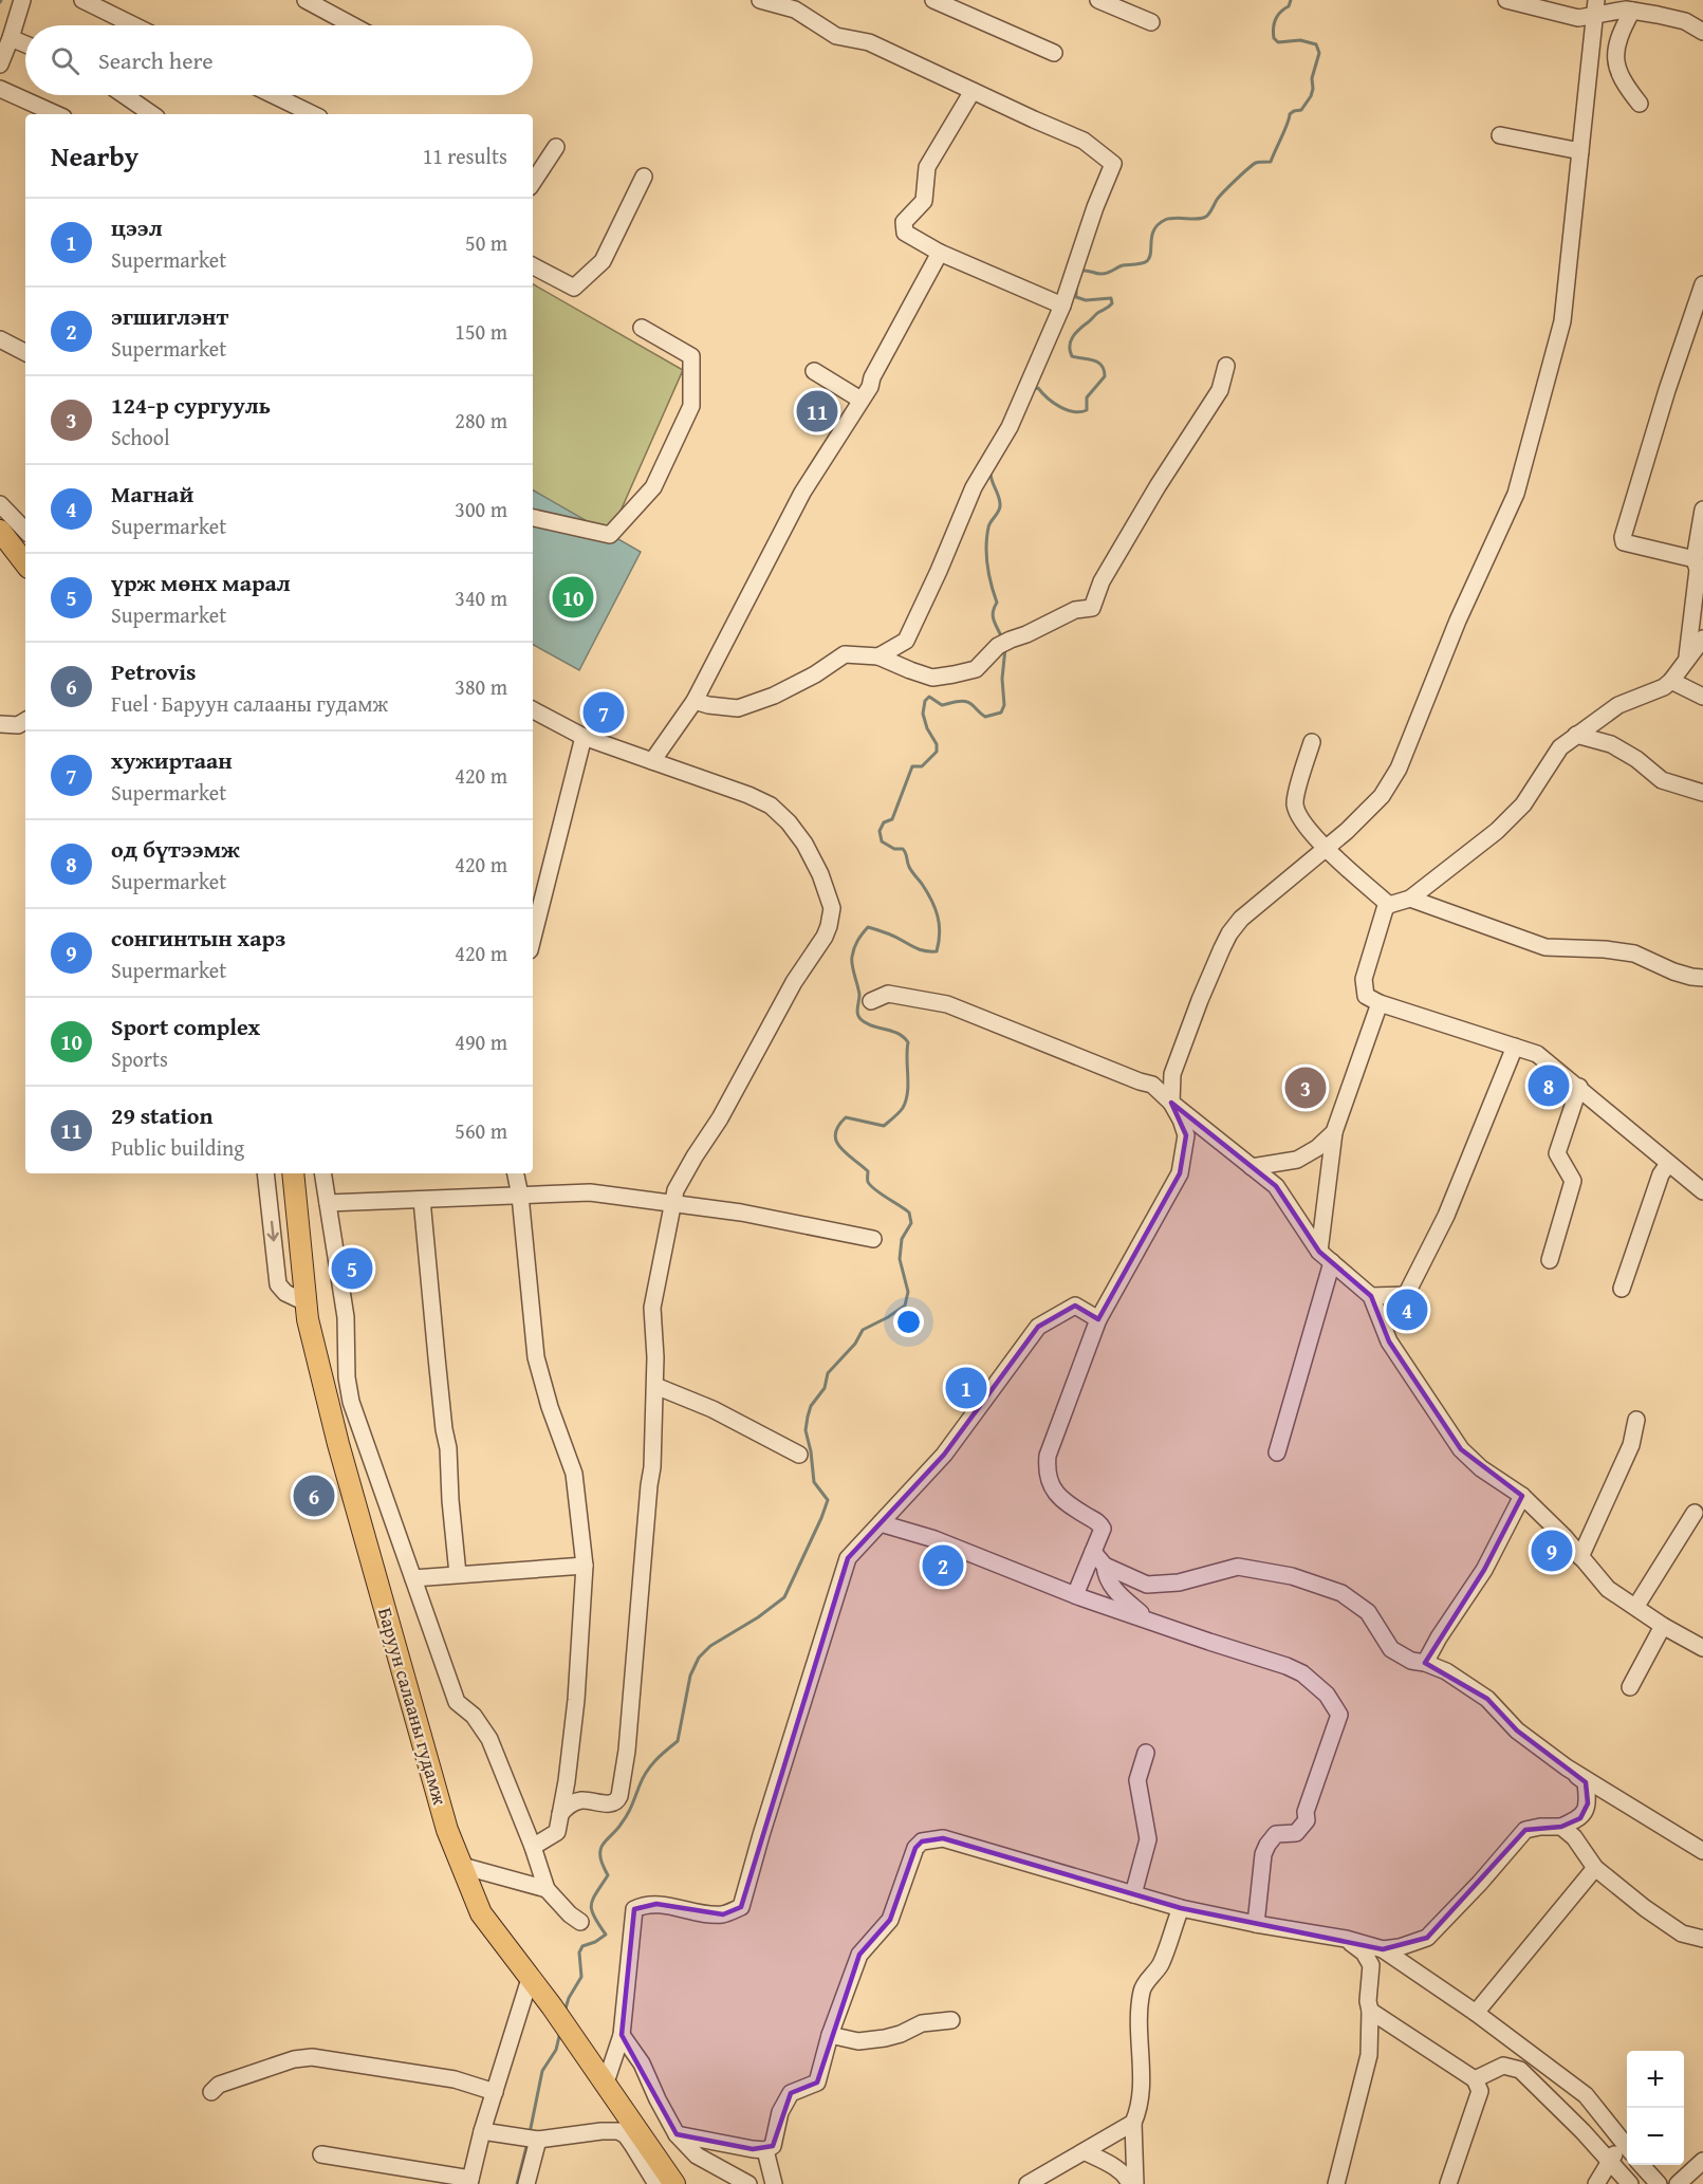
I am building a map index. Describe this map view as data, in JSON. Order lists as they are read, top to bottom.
{
  "streets": {
    "main road": ["Баруун салааны гудамж"]
  },
  "page": {
    "search": "Search here",
    "heading": ["Nearby", "11 results"],
    "list": [
      {
        "mark": "1",
        "name": "цээл",
        "note": "Supermarket",
        "value": "50 m"
      },
      {
        "mark": "2",
        "name": "эгшиглэнт",
        "note": "Supermarket",
        "value": "150 m"
      },
      {
        "mark": "3",
        "name": "124-р сургууль",
        "note": "School",
        "value": "280 m"
      },
      {
        "mark": "4",
        "name": "Магнай",
        "note": "Supermarket",
        "value": "300 m"
      },
      {
        "mark": "5",
        "name": "үрж мөнх марал",
        "note": "Supermarket",
        "value": "340 m"
      },
      {
        "mark": "6",
        "name": "Petrovis",
        "note": "Fuel · Баруун салааны гудамж",
        "value": "380 m"
      },
      {
        "mark": "7",
        "name": "хужиртаан",
        "note": "Supermarket",
        "value": "420 m"
      },
      {
        "mark": "8",
        "name": "од бүтээмж",
        "note": "Supermarket",
        "value": "420 m"
      },
      {
        "mark": "9",
        "name": "сонгинтын харз",
        "note": "Supermarket",
        "value": "420 m"
      },
      {
        "mark": "10",
        "name": "Sport complex",
        "note": "Sports",
        "value": "490 m"
      },
      {
        "mark": "11",
        "name": "29 station",
        "note": "Public building",
        "value": "560 m"
      }
    ],
    "pins": [
      "11",
      "10",
      "7",
      "8",
      "3",
      "5",
      "4",
      "1",
      "6",
      "9",
      "2"
    ],
    "map_buttons": ["+", "−"]
  }
}
